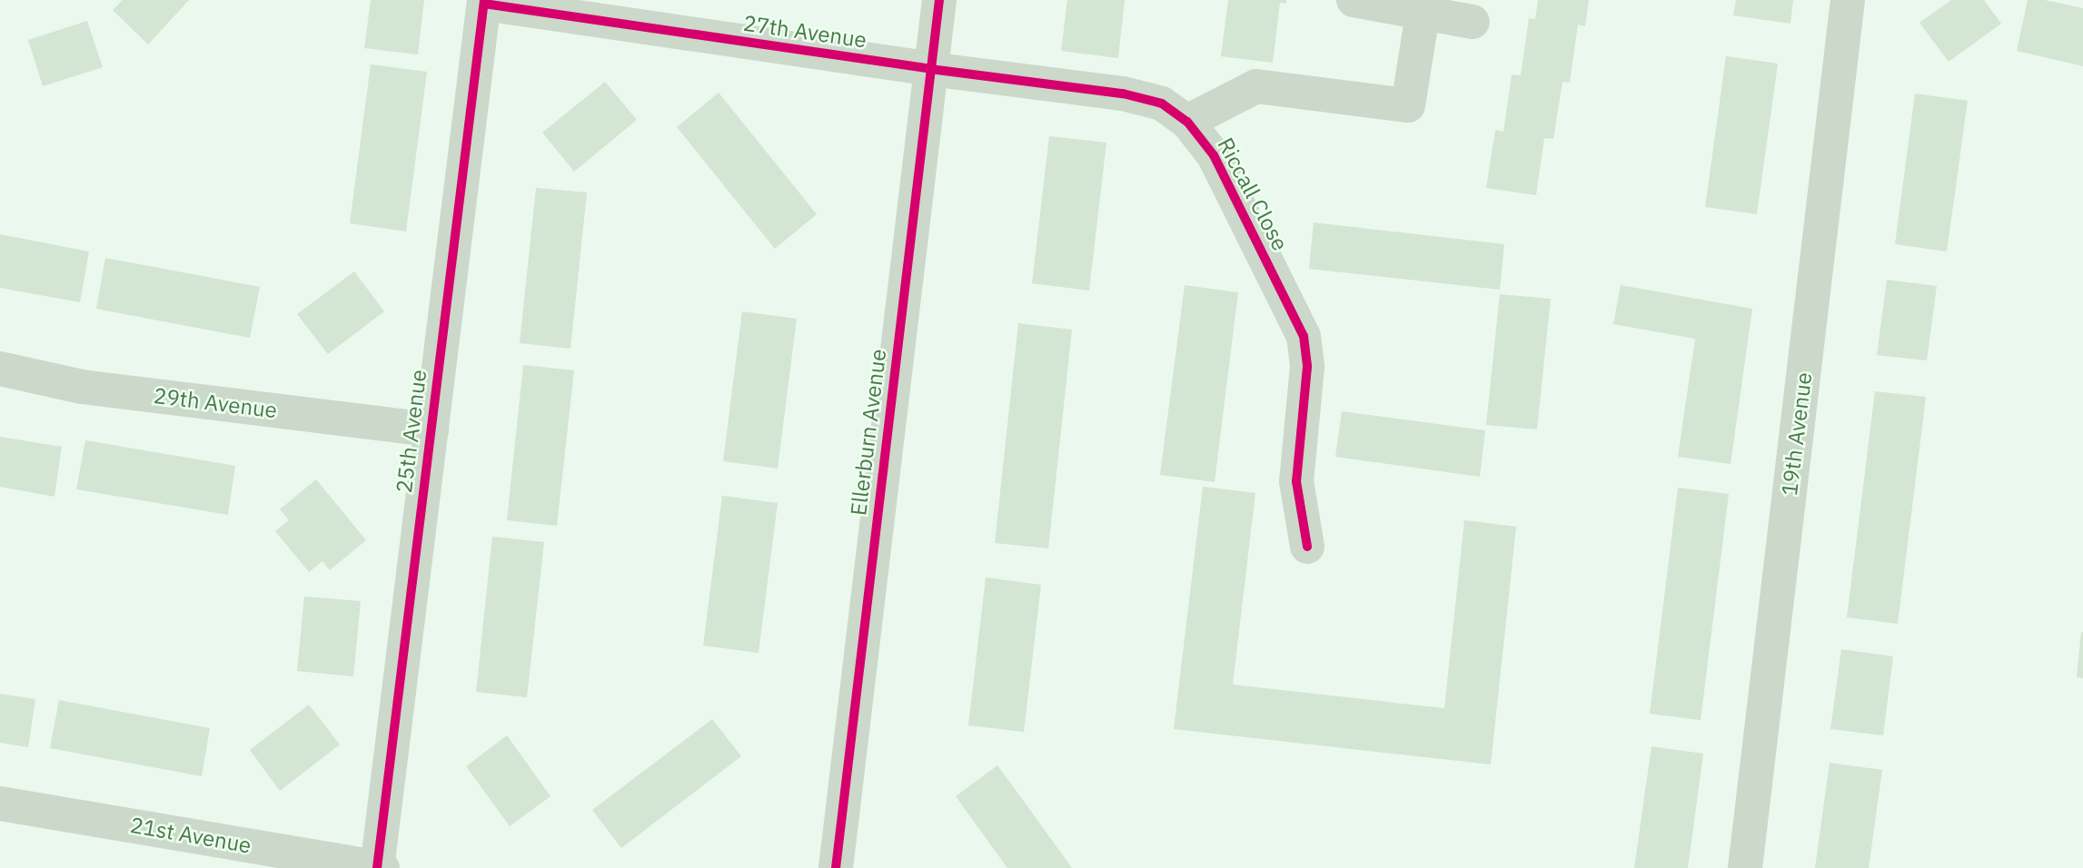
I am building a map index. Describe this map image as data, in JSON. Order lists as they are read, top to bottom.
{
  "streets": {
    "street": [
      "27th Avenue",
      "Riccall Close",
      "29th Avenue",
      "25th Avenue",
      "Ellerburn Avenue",
      "19th Avenue",
      "21st Avenue"
    ]
  },
  "crossings": [
    ["27th Avenue", "Riccall Close"],
    ["27th Avenue", "25th Avenue"],
    ["27th Avenue", "Ellerburn Avenue"],
    ["Riccall Close", "Ellerburn Avenue"],
    ["29th Avenue", "25th Avenue"],
    ["25th Avenue", "21st Avenue"]
  ]
}
